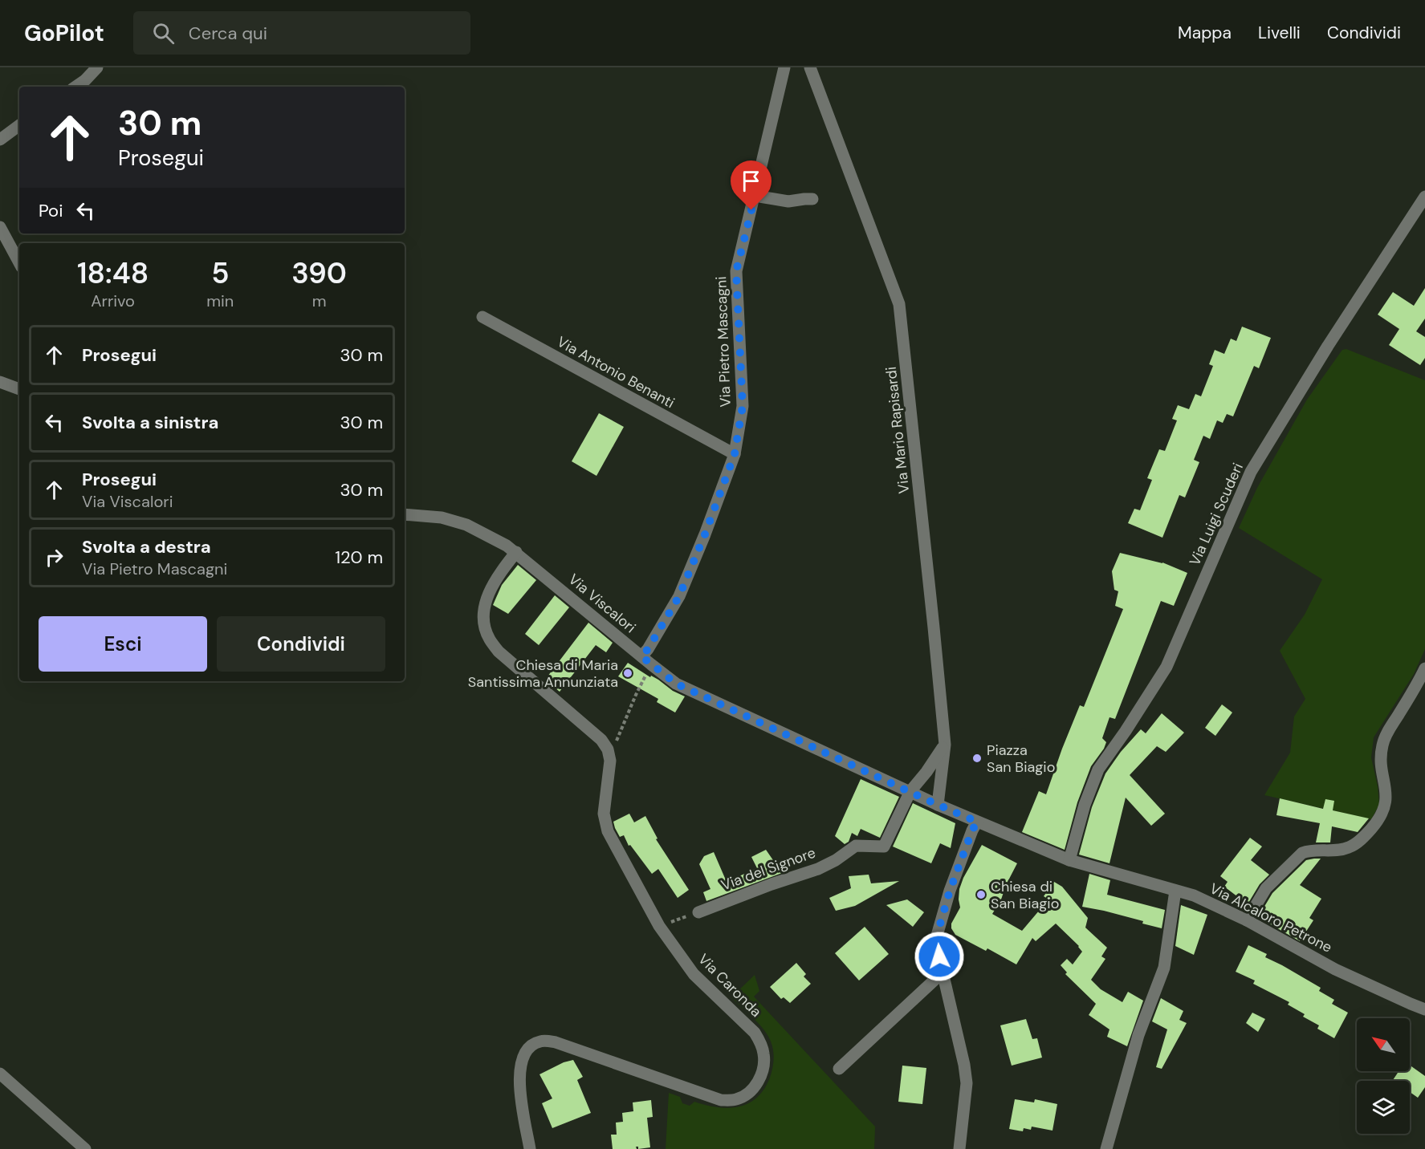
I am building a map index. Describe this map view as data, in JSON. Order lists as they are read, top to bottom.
{
  "streets": {
    "street": [
      "Via Pietro Mascagni",
      "Via Antonio Benanti",
      "Via Mario Rapisardi",
      "Via Luigi Scuderi",
      "Via Viscalori",
      "Via del Signore",
      "Via Alcaloro Petrone",
      "Via Caronda"
    ]
  },
  "crossings": [
    ["Via Pietro Mascagni", "Via Antonio Benanti"],
    ["Via Pietro Mascagni", "Via Viscalori"],
    ["Via Mario Rapisardi", "Via Viscalori"],
    ["Via Luigi Scuderi", "Via Alcaloro Petrone"],
    ["Via Viscalori", "Via del Signore"],
    ["Via Viscalori", "Via Alcaloro Petrone"]
  ],
  "places": ["Chiesa di Maria Santissima Annunziata", "Piazza San Biagio", "Chiesa di San Biagio"],
  "north": "top left",
  "page": {
    "header": "GoPilot",
    "search": "Cerca qui",
    "nav": ["Mappa", "Livelli", "Condividi"],
    "turn": ["30 m", "Prosegui"],
    "then": "Poi",
    "eta": [
      "18:48",
      "Arrivo",
      "5",
      "min",
      "390",
      "m"
    ],
    "list": [
      {
        "name": "Prosegui",
        "value": "30 m"
      },
      {
        "name": "Svolta a sinistra",
        "value": "30 m"
      },
      {
        "name": "Prosegui",
        "note": "Via Viscalori",
        "value": "30 m"
      },
      {
        "name": "Svolta a destra",
        "note": "Via Pietro Mascagni",
        "value": "120 m"
      }
    ],
    "buttons": ["Esci", "Condividi"]
  }
}
